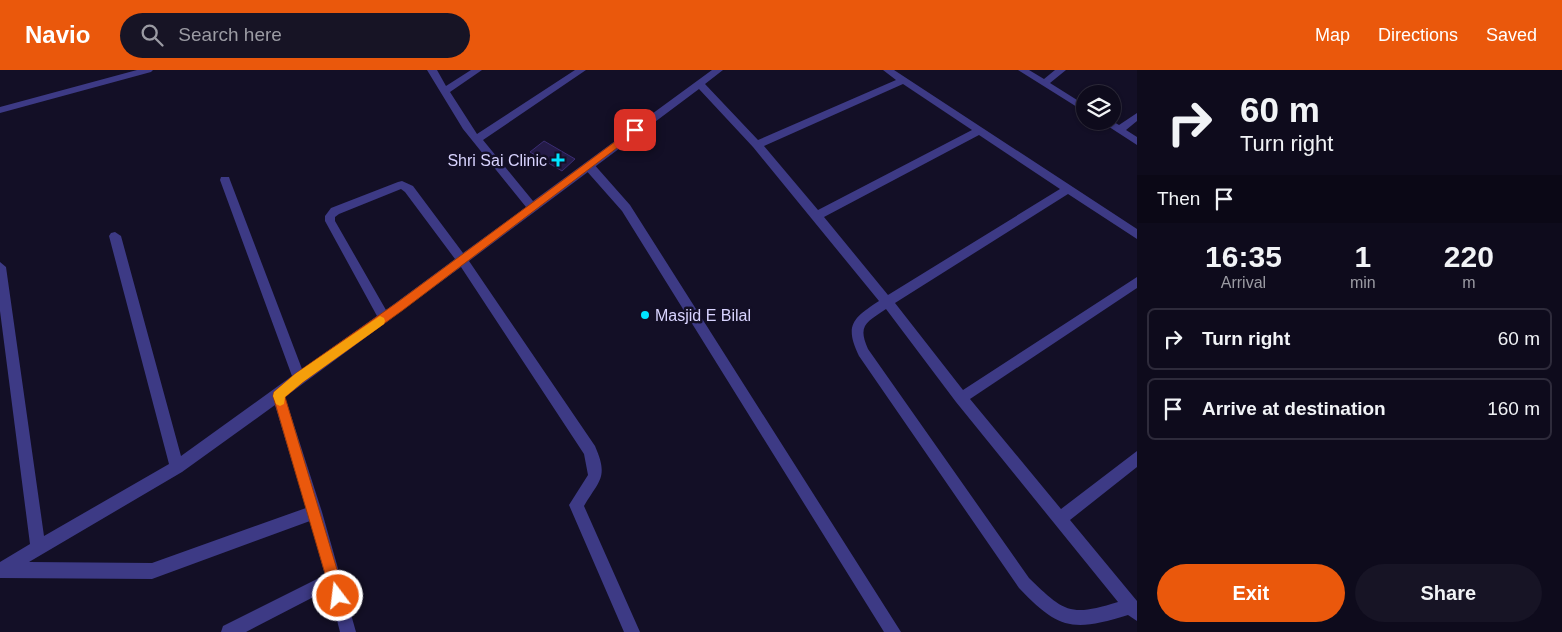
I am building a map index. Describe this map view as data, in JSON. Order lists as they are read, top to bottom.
{
  "places": {
    "health": ["Shri Sai Clinic"],
    "other": ["Masjid E Bilal"]
  },
  "page": {
    "header": "Navio",
    "search": "Search here",
    "nav": ["Map", "Directions", "Saved"],
    "turn": ["60 m", "Turn right"],
    "then": "Then",
    "eta": [
      "16:35",
      "Arrival",
      "1",
      "min",
      "220",
      "m"
    ],
    "list": [
      {
        "name": "Turn right",
        "value": "60 m"
      },
      {
        "name": "Arrive at destination",
        "value": "160 m"
      }
    ],
    "buttons": ["Exit", "Share"]
  }
}
